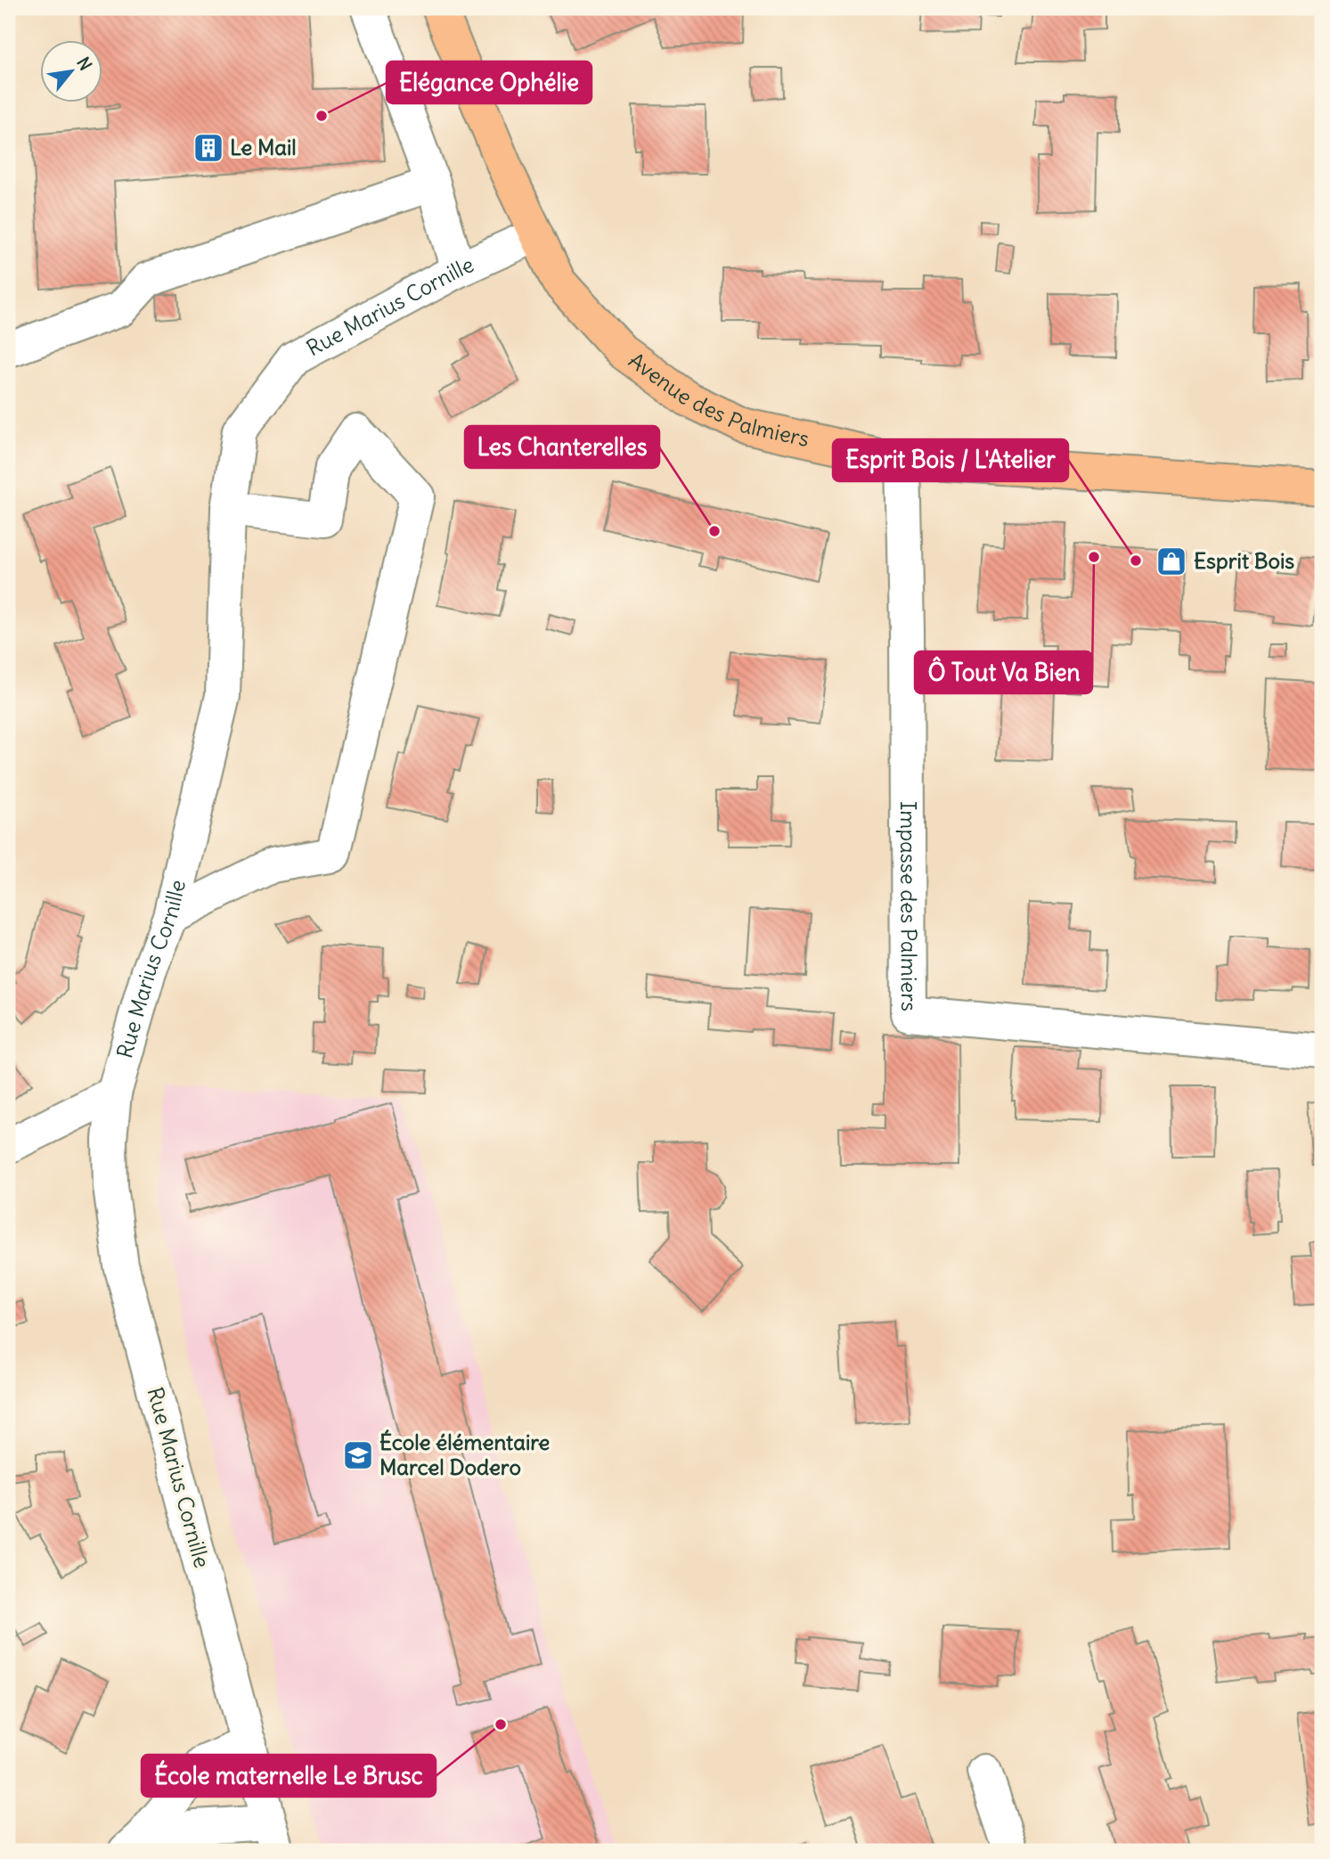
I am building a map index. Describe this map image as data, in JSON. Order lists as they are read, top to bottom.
{
  "streets": {
    "main road": ["Avenue des Palmiers"],
    "street": ["Rue Marius Cornille", "Impasse des Palmiers"]
  },
  "crossings": [
    ["Rue Marius Cornille", "Avenue des Palmiers"],
    ["Avenue des Palmiers", "Impasse des Palmiers"]
  ],
  "places": {
    "other": [
      "Elégance Ophélie",
      "Les Chanterelles",
      "Ô Tout Va Bien",
      "Esprit Bois / L'Atelier",
      "École maternelle Le Brusc"
    ],
    "building": ["Le Mail"],
    "shop": ["Esprit Bois"],
    "school or university": ["École élémentaire Marcel Dodero"]
  },
  "north": "top right"
}
